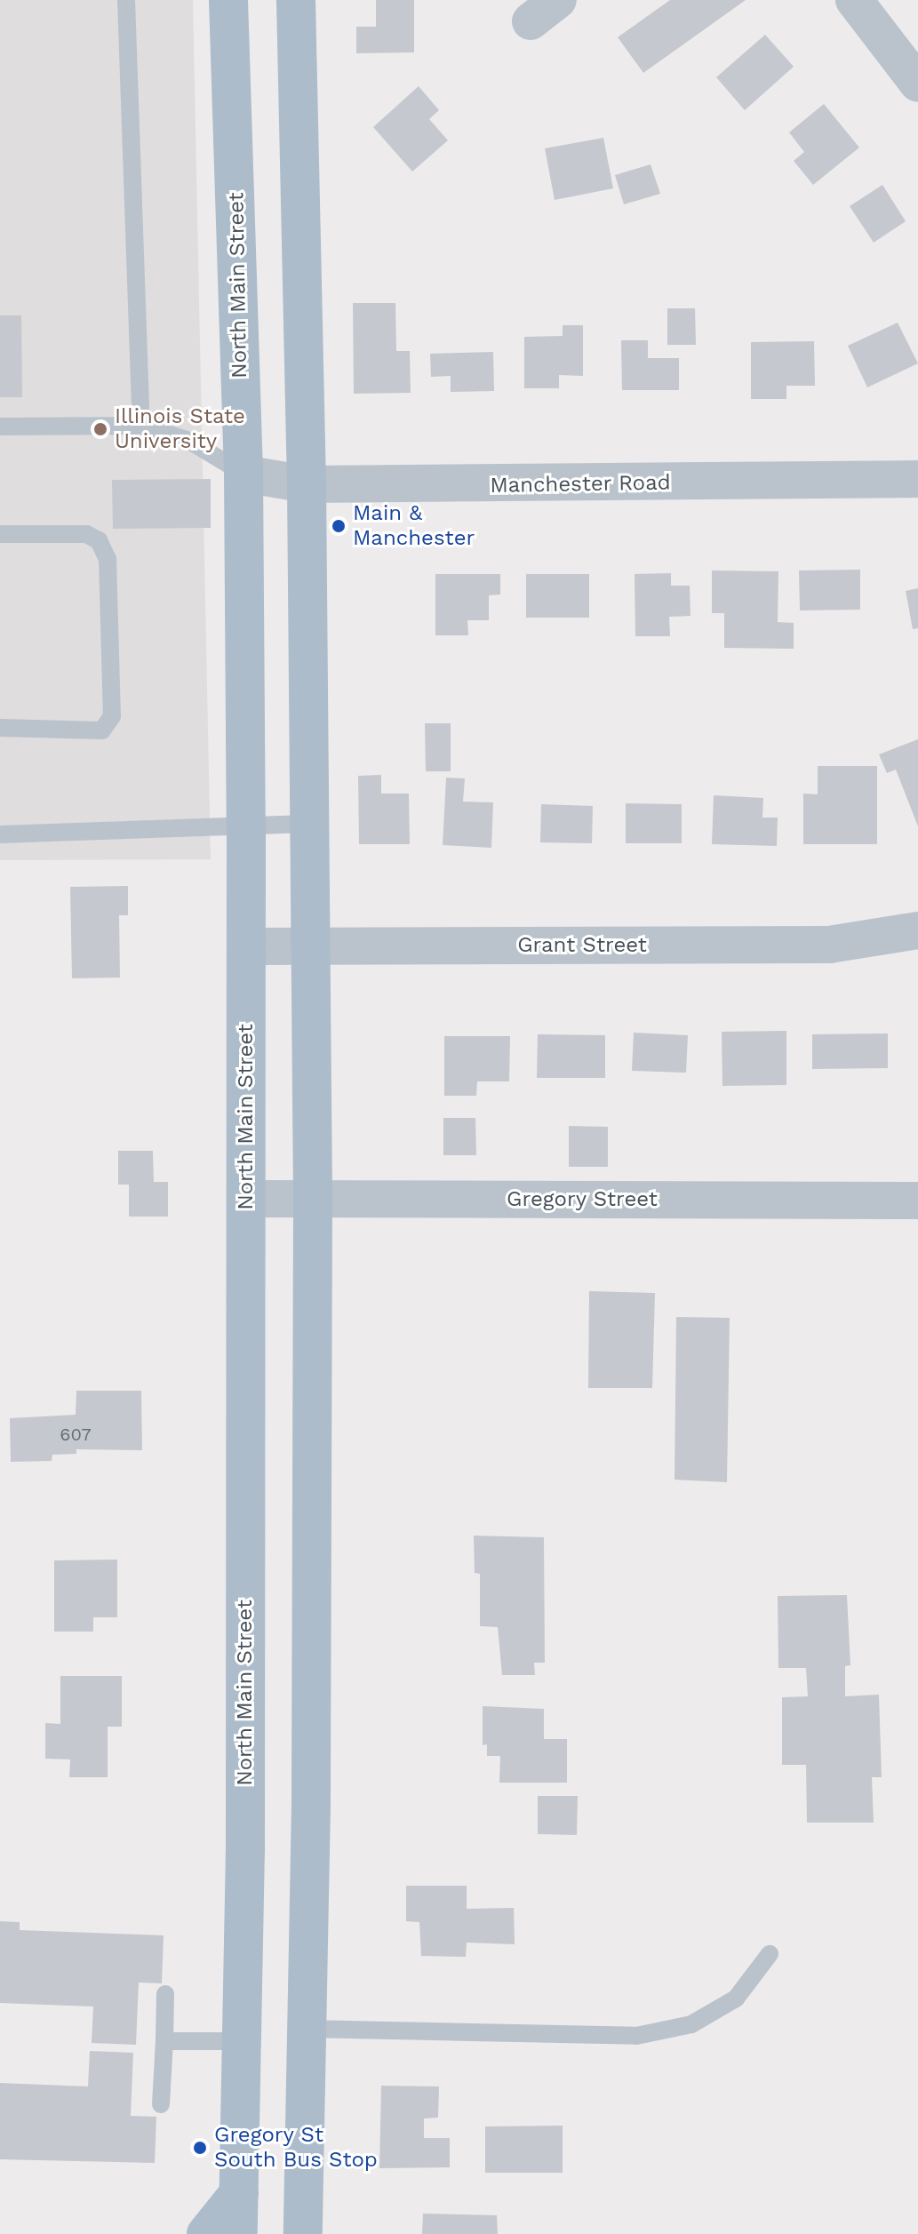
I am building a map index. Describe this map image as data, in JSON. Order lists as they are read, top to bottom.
{
  "streets": {
    "main road": ["North Main Street"],
    "street": ["Manchester Road", "Grant Street", "Gregory Street"]
  },
  "crossings": [
    ["North Main Street", "Manchester Road"],
    ["North Main Street", "Grant Street"],
    ["North Main Street", "Gregory Street"]
  ],
  "places": ["Illinois State University", "Main & Manchester", "Gregory St South Bus Stop"],
  "house_numbers": ["607"]
}
